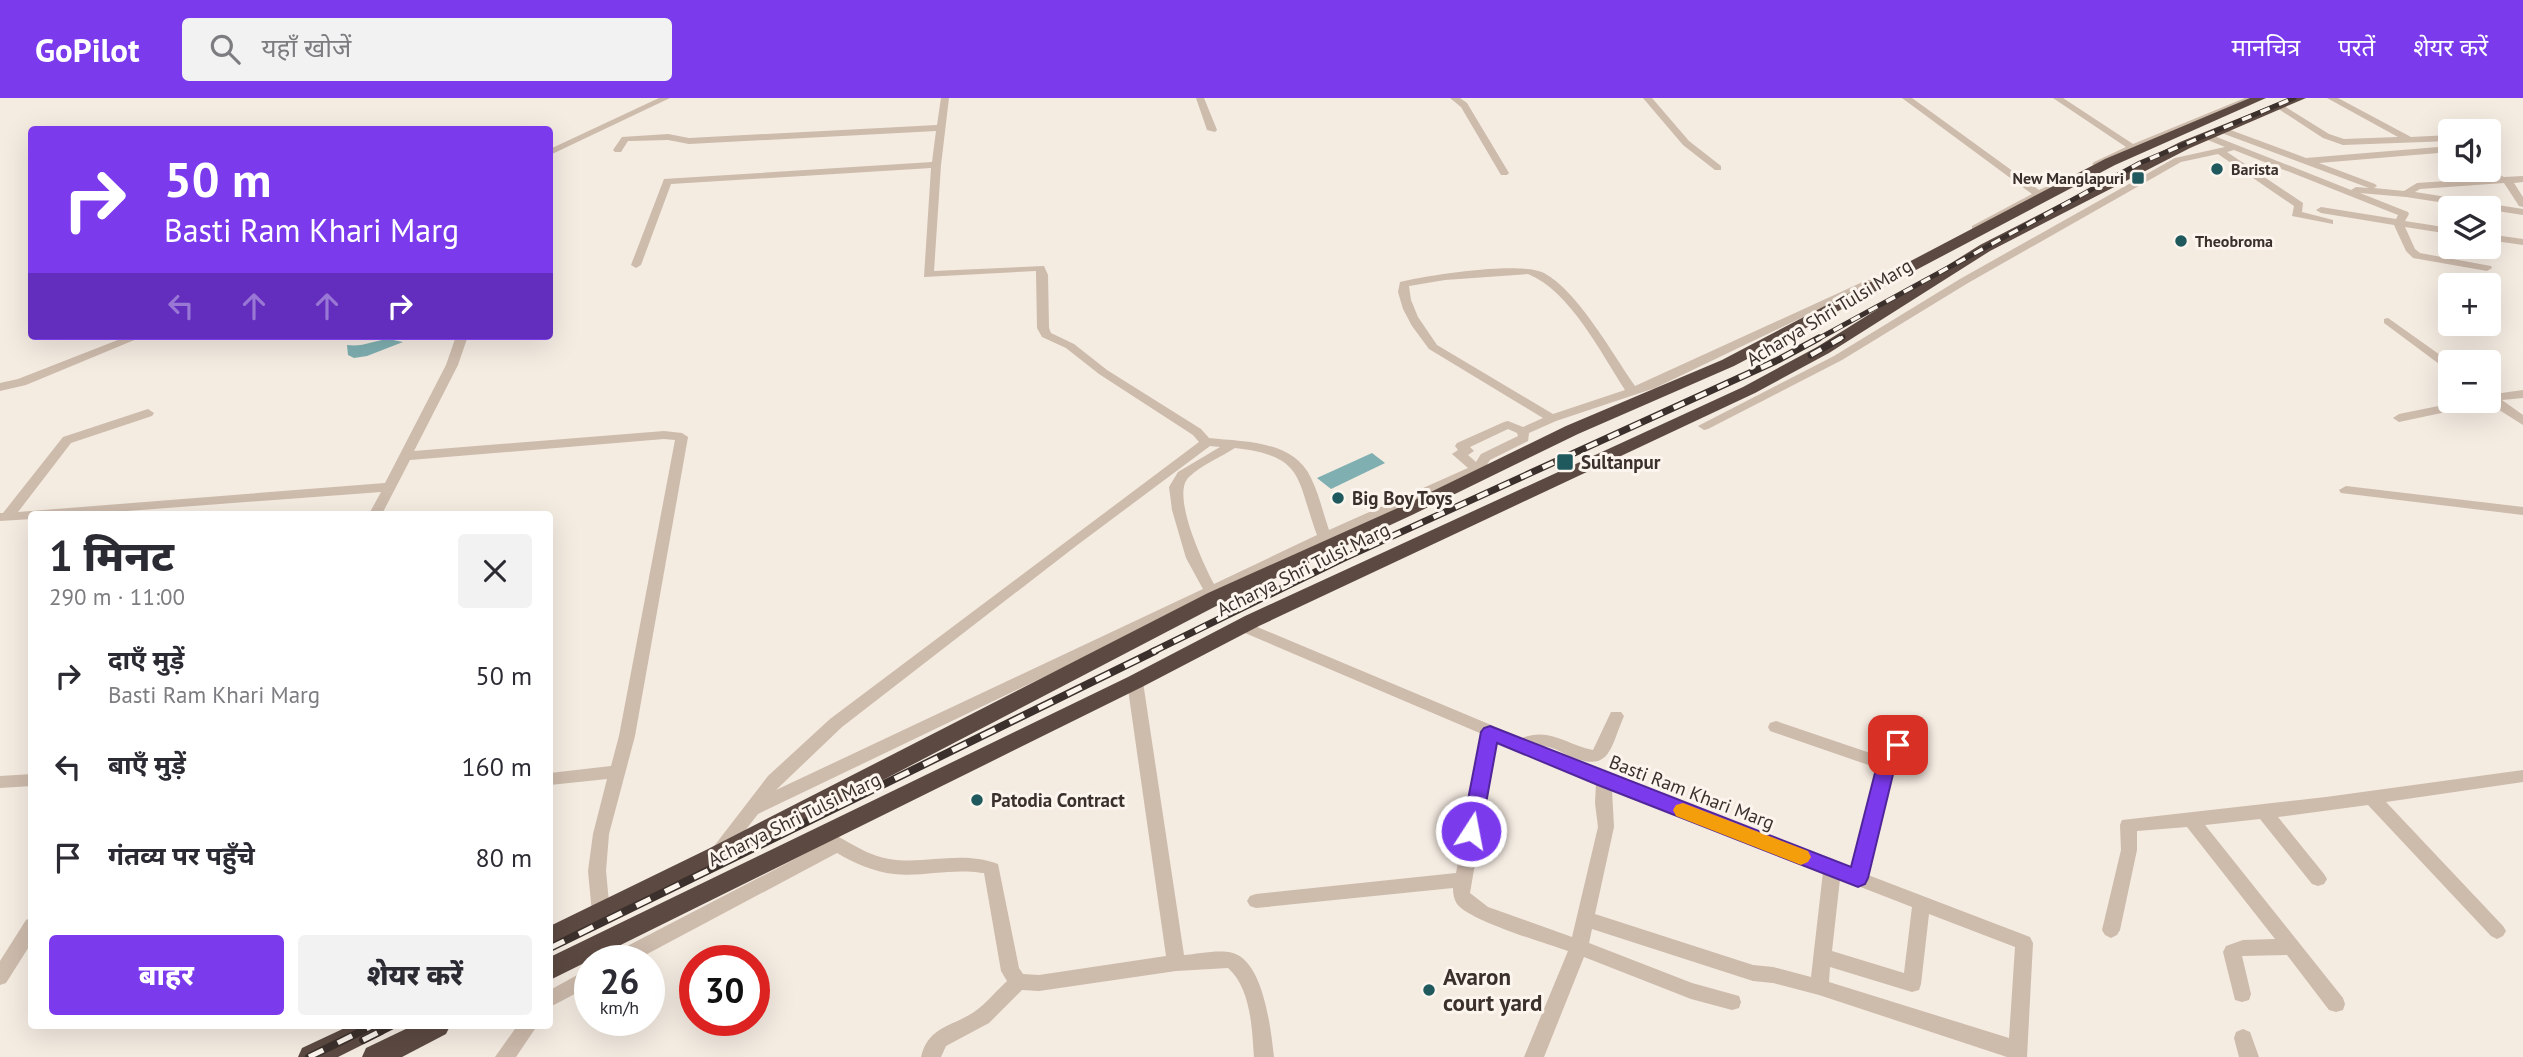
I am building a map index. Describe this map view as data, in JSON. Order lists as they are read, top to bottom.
{
  "streets": {
    "highway": ["Acharya Shri Tulsi Marg"],
    "street": ["Basti Ram Khari Marg"]
  },
  "crossings": [
    ["Acharya Shri Tulsi Marg", "Basti Ram Khari Marg"]
  ],
  "places": {
    "other": [
      "Barista",
      "Theobroma",
      "Big Boy Toys",
      "Patodia Contract",
      "Avaron court yard"
    ],
    "transit": ["New Manglapuri", "Sultanpur"]
  },
  "page": {
    "header": "GoPilot",
    "search": "यहाँ खोजें",
    "nav": ["मानचित्र", "परतें", "शेयर करें"],
    "map_buttons": ["+", "−"],
    "turn": ["50 m", "Basti Ram Khari Marg"],
    "heading": ["1 मिनट", "290 m · 11:00"],
    "list": [
      {
        "name": "दाएँ मुड़ें",
        "note": "Basti Ram Khari Marg",
        "value": "50 m"
      },
      {
        "name": "बाएँ मुड़ें",
        "value": "160 m"
      },
      {
        "name": "गंतव्य पर पहुँचे",
        "value": "80 m"
      }
    ],
    "buttons": ["बाहर", "शेयर करें"],
    "speed": "26 km/h",
    "limit": "30"
  }
}
